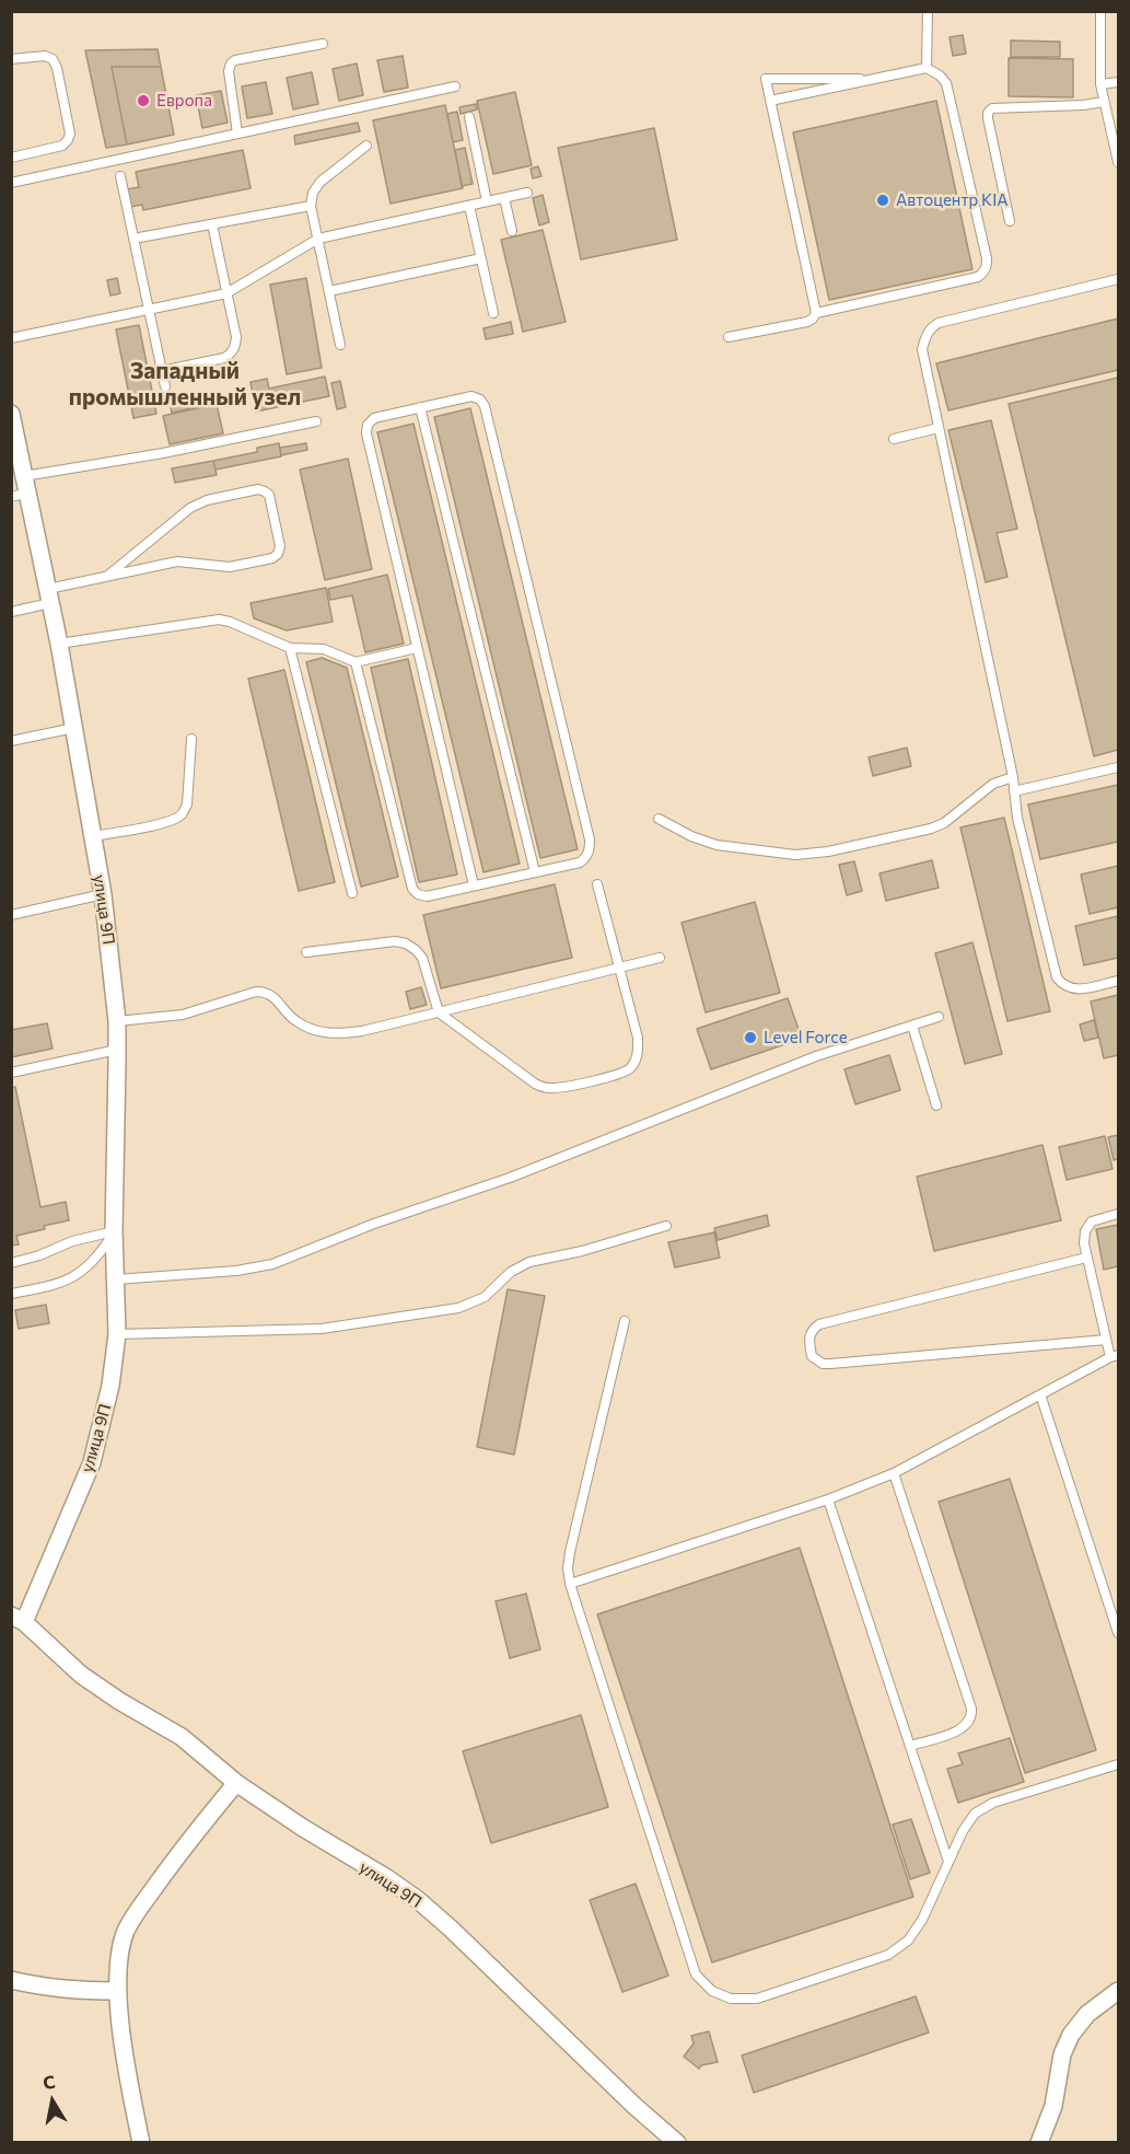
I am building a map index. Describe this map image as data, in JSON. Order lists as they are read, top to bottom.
{
  "streets": {
    "street": ["улица 9П"]
  },
  "districts": ["Западный промышленный узел"],
  "places": ["Европа", "Автоцентр KIA", "Level Force"],
  "north": "top"
}
